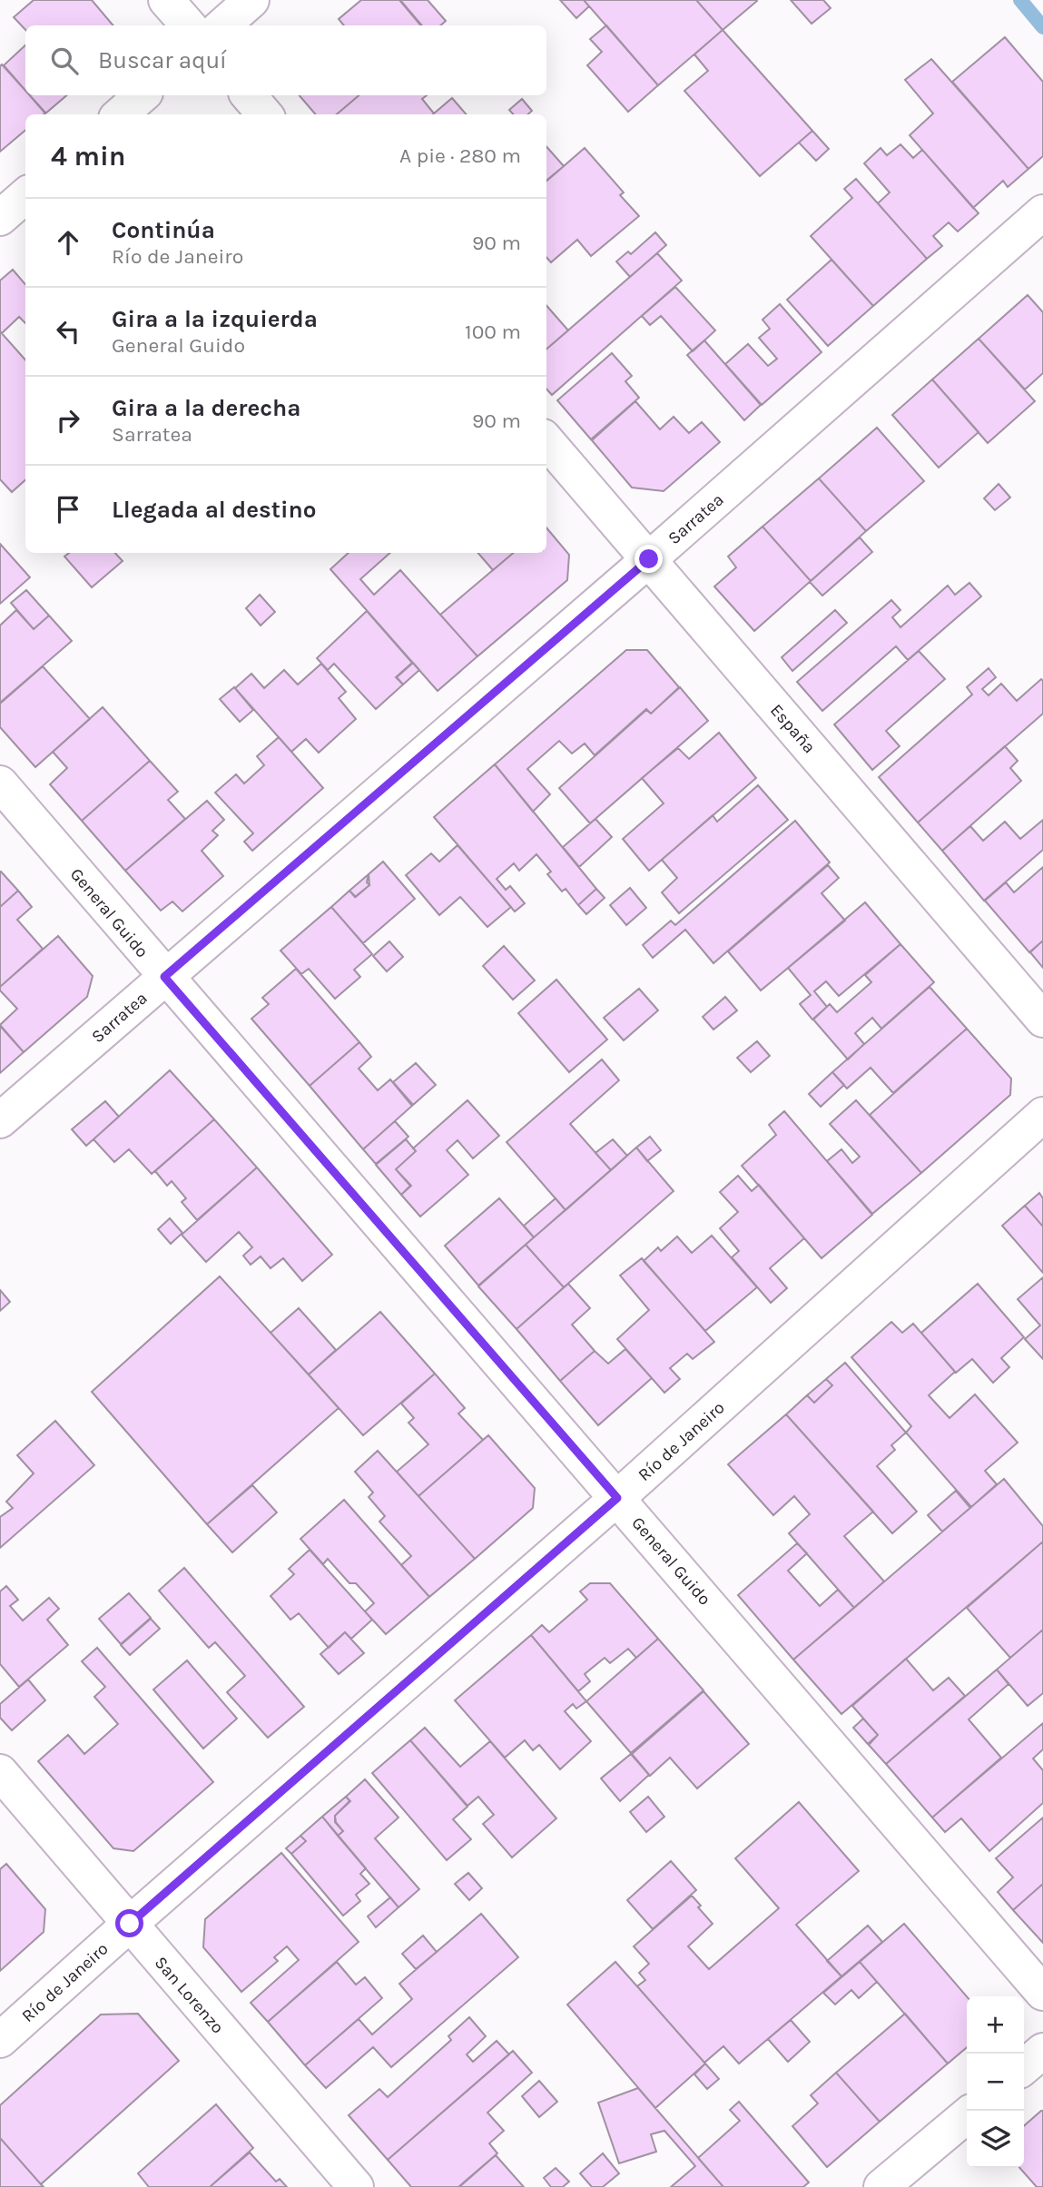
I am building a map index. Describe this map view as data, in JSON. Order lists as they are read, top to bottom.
{
  "streets": {
    "street": [
      "Sarratea",
      "España",
      "General Guido",
      "Río de Janeiro",
      "San Lorenzo"
    ]
  },
  "crossings": [
    ["Sarratea", "España"],
    ["Sarratea", "General Guido"],
    ["General Guido", "Río de Janeiro"],
    ["Río de Janeiro", "San Lorenzo"]
  ],
  "page": {
    "search": "Buscar aquí",
    "heading": ["4 min", "A pie · 280 m"],
    "list": [
      ["Continúa", "Río de Janeiro", "90 m"],
      ["Gira a la izquierda", "General Guido", "100 m"],
      ["Gira a la derecha", "Sarratea", "90 m"],
      "Llegada al destino"
    ],
    "map_buttons": ["+", "−"]
  }
}
